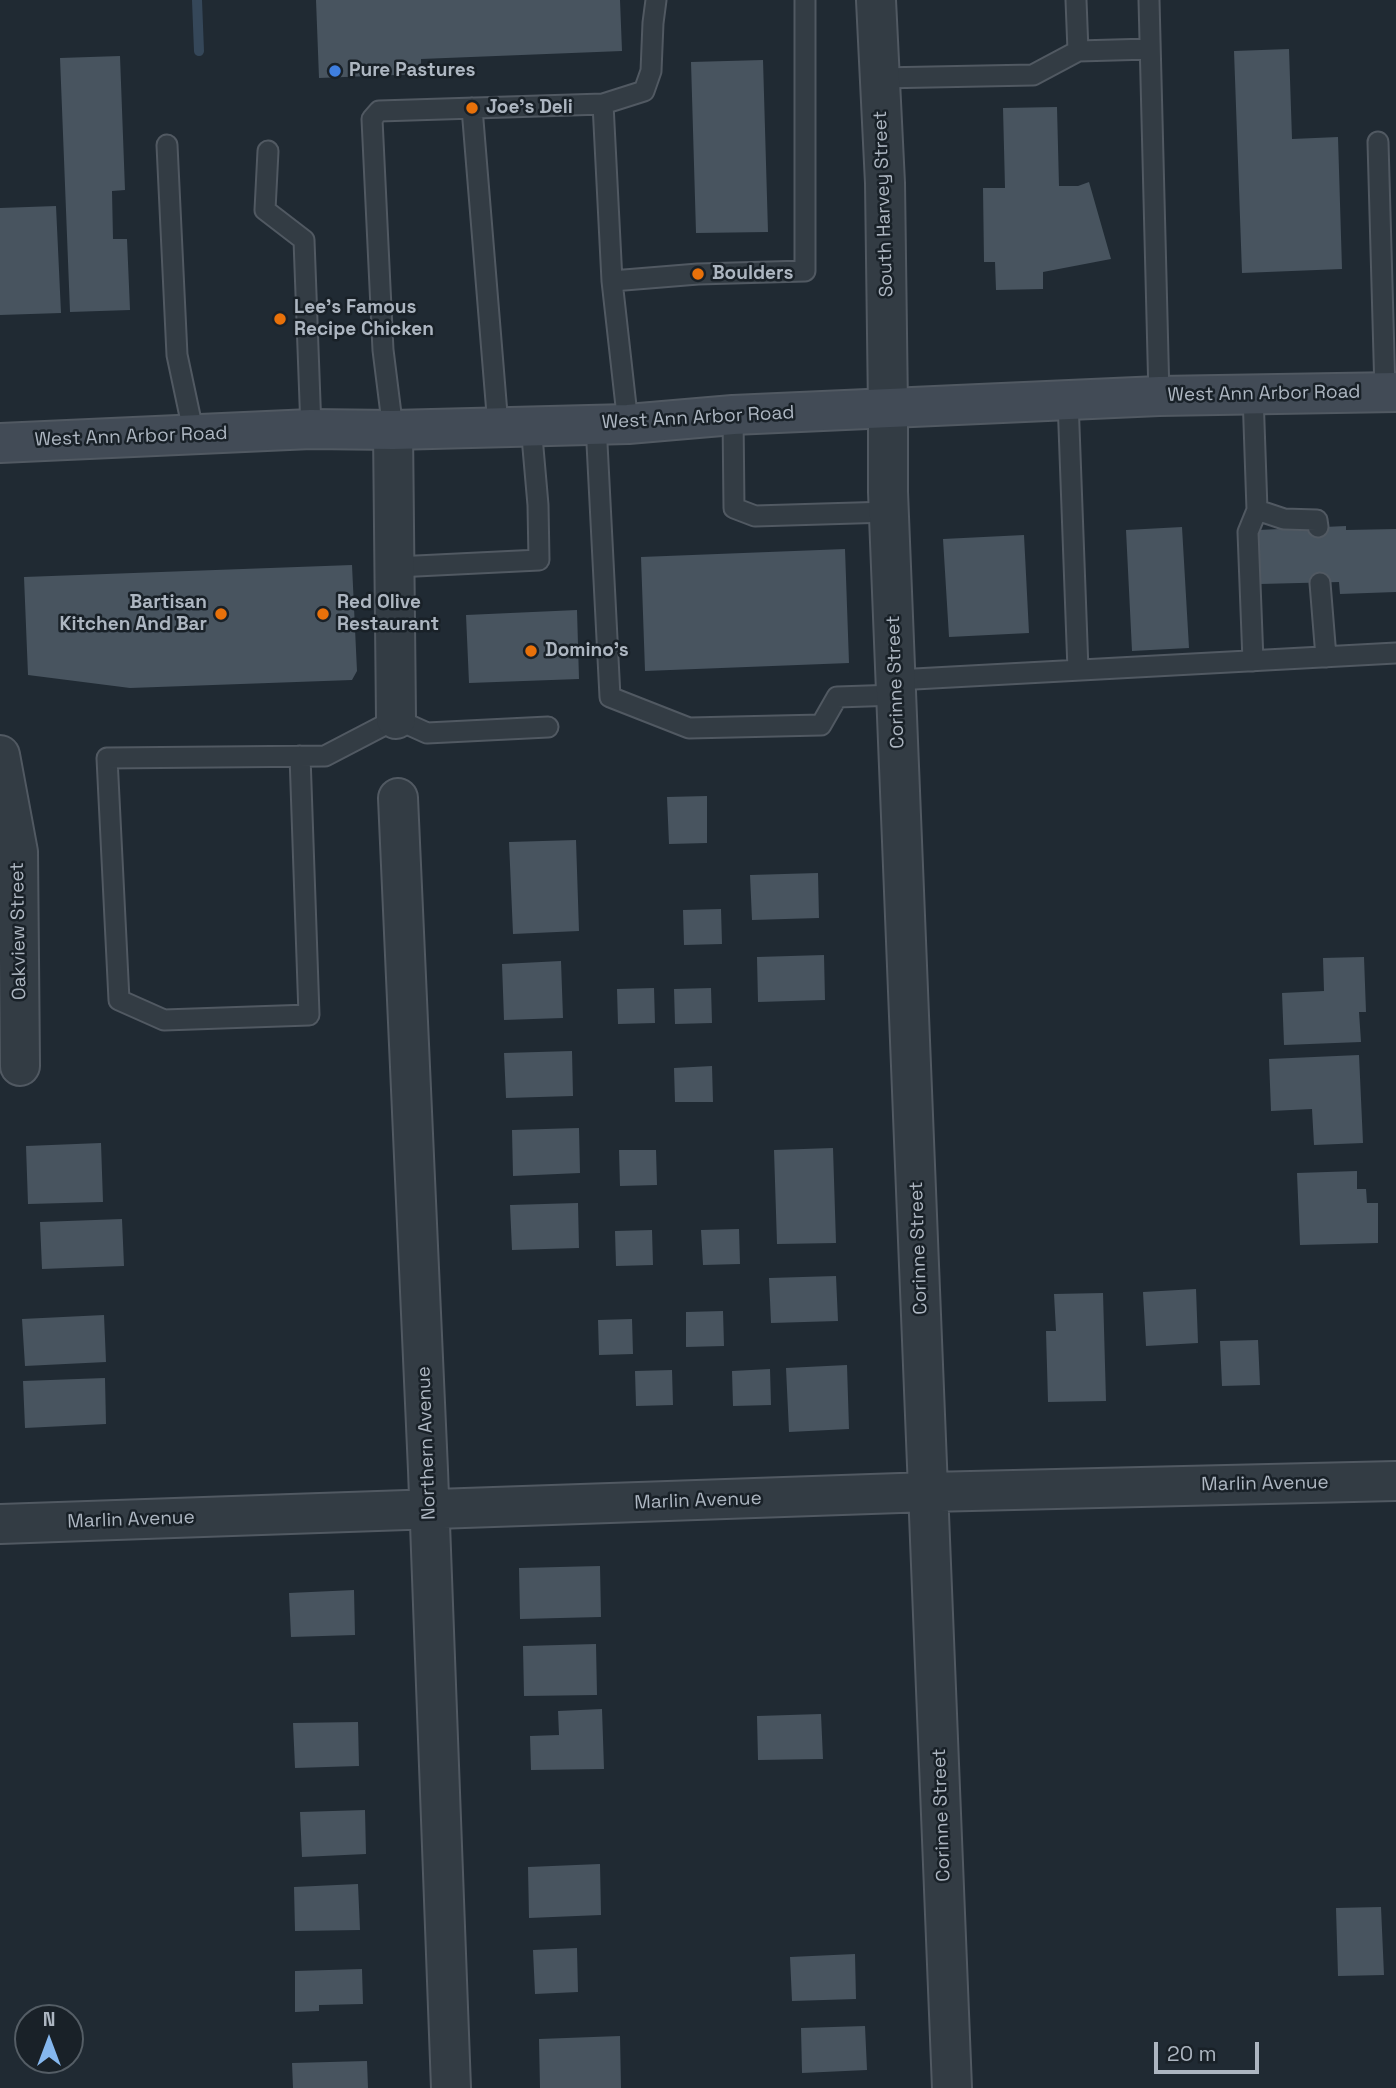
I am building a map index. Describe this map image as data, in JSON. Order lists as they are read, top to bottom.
{
  "streets": {
    "main road": ["West Ann Arbor Road"],
    "street": [
      "South Harvey Street",
      "Corinne Street",
      "Oakview Street",
      "Northern Avenue",
      "Marlin Avenue"
    ]
  },
  "crossings": [
    ["South Harvey Street", "West Ann Arbor Road"],
    ["South Harvey Street", "Corinne Street"],
    ["West Ann Arbor Road", "Corinne Street"],
    ["Corinne Street", "Marlin Avenue"],
    ["Northern Avenue", "Marlin Avenue"]
  ],
  "places": [
    "Pure Pastures",
    "Joe's Deli",
    "Boulders",
    "Lee's Famous Recipe Chicken",
    "Bartisan Kitchen And Bar",
    "Red Olive Restaurant",
    "Domino's"
  ],
  "scale_bar": "20 m",
  "north": "top"
}
